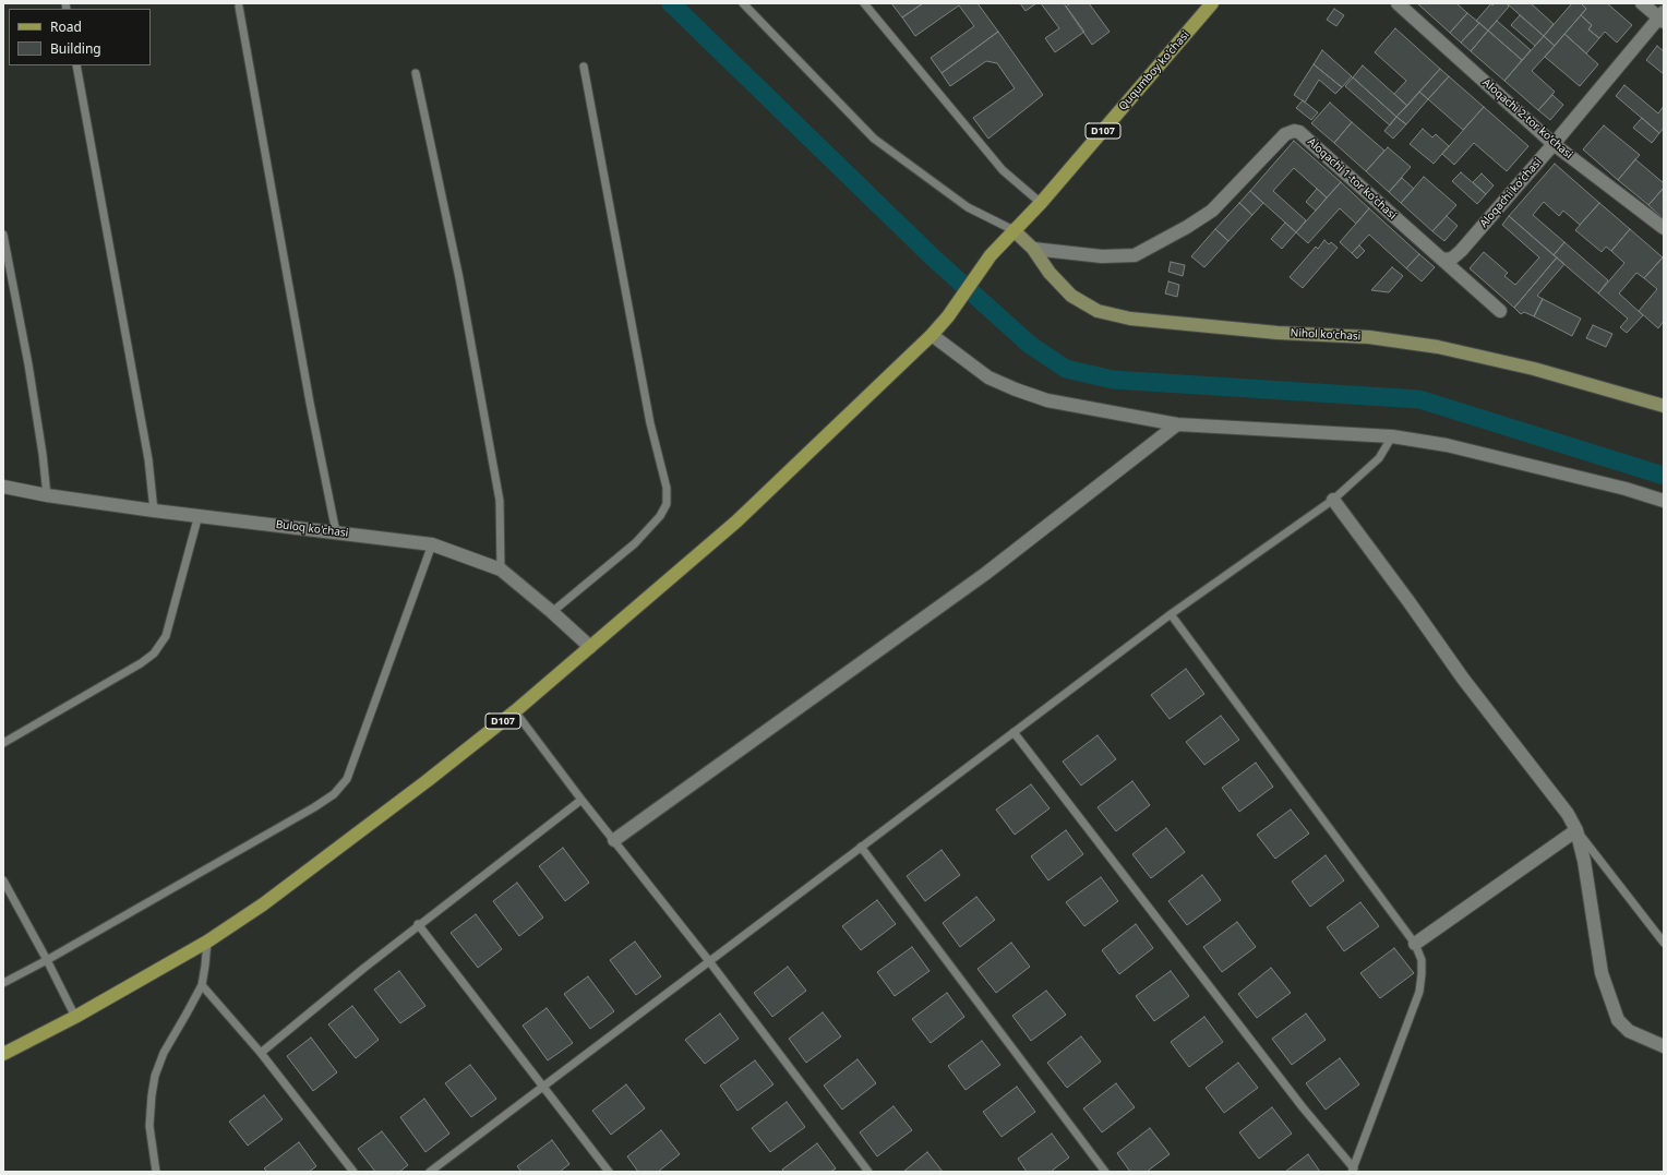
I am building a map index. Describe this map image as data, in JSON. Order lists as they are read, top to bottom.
{
  "streets": {
    "main road": ["Ququmboy ko'chasi", "D107", "Nihol koʻchasi"],
    "street": [
      "Aloqachi 2-tor koʻchasi",
      "Aloqachi 1-tor koʻchasi",
      "Aloqachi koʻchasi",
      "Buloq ko'chasi"
    ]
  },
  "crossings": [
    ["Ququmboy ko'chasi", "D107"],
    ["Ququmboy ko'chasi", "Nihol koʻchasi"],
    ["Aloqachi 2-tor koʻchasi", "Aloqachi koʻchasi"],
    ["D107", "Buloq ko'chasi"],
    ["Aloqachi 1-tor koʻchasi", "Aloqachi koʻchasi"],
    ["Aloqachi 1-tor koʻchasi", "Nihol koʻchasi"]
  ],
  "legend": ["Road", "Building"]
}
